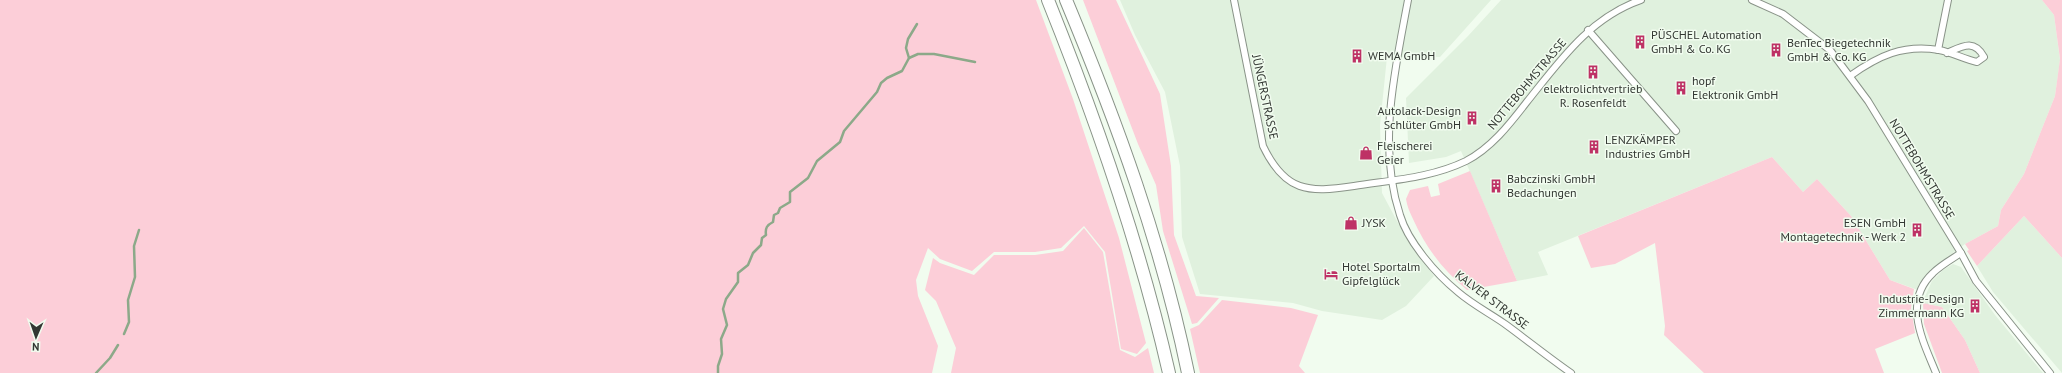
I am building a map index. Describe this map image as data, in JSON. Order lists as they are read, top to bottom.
{
  "streets": {
    "street": ["NOTTEBOHMSTRASSE", "JÜNGERSTRASSE", "KALVER STRASSE"]
  },
  "crossings": [
    ["NOTTEBOHMSTRASSE", "JÜNGERSTRASSE"],
    ["NOTTEBOHMSTRASSE", "KALVER STRASSE"],
    ["JÜNGERSTRASSE", "KALVER STRASSE"]
  ],
  "places": {
    "building": [
      "PÜSCHEL Automation GmbH & Co. KG",
      "BenTec Biegetechnik GmbH & Co. KG",
      "WEMA GmbH",
      "elektrolichtvertrieb R. Rosenfeldt",
      "hopf Elektronik GmbH",
      "Autolack-Design Schlüter GmbH",
      "LENZKÄMPER Industries GmbH",
      "Babczinski GmbH Bedachungen",
      "ESEN GmbH Montagetechnik - Werk 2",
      "Industrie-Design Zimmermann KG"
    ],
    "shop": ["Fleischerei Geier", "JYSK"],
    "hotel": ["Hotel Sportalm Gipfelglück"]
  },
  "north": "bottom"
}
